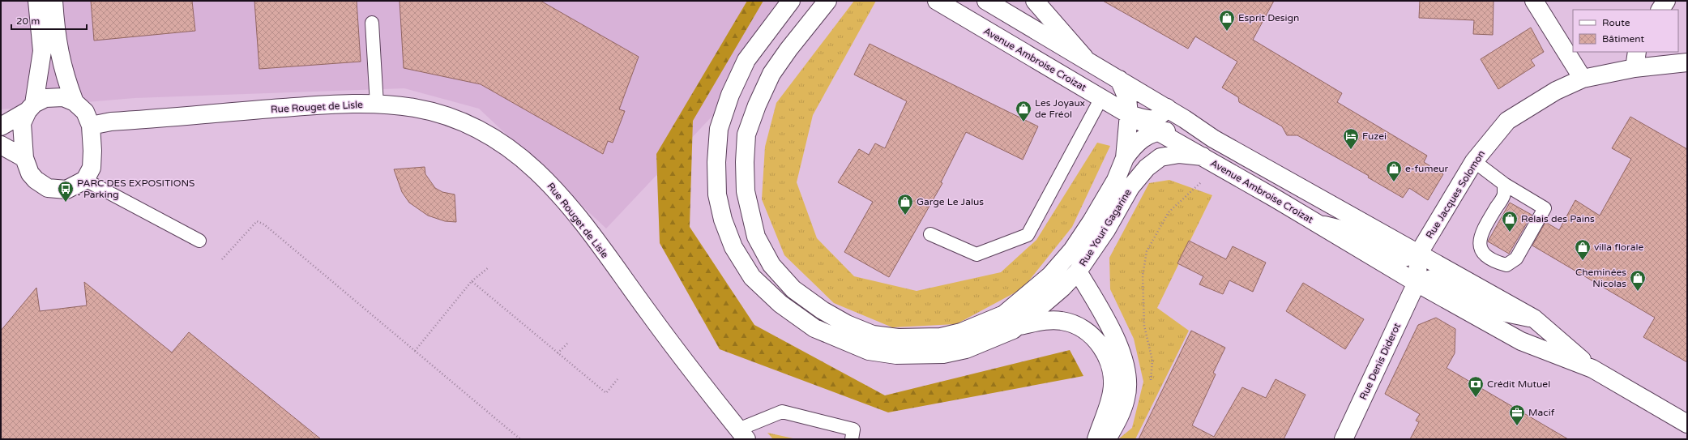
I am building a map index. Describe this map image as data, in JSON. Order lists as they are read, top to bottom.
{
  "streets": {
    "street": [
      "Avenue Ambroise Croizat",
      "Rue Rouget de Lisle",
      "Rue Jacques Solomon",
      "Rue Youri Gagarine",
      "Rue Denis Diderot"
    ]
  },
  "crossings": [
    ["Avenue Ambroise Croizat", "Rue Jacques Solomon"],
    ["Avenue Ambroise Croizat", "Rue Denis Diderot"]
  ],
  "places": {
    "shop": [
      "Esprit Design",
      "Les Joyaux de Fréol",
      "e-fumeur",
      "Garge Le Jalus",
      "Relais des Pains",
      "villa florale",
      "Cheminées Nicolas"
    ],
    "hotel": ["Fuzei"],
    "bus stop": ["PARC DES EXPOSITIONS - Parking"],
    "bank": ["Crédit Mutuel"],
    "office": ["Macif"]
  },
  "legend": ["Route", "Bâtiment"],
  "scale_bar": "20 m"
}
